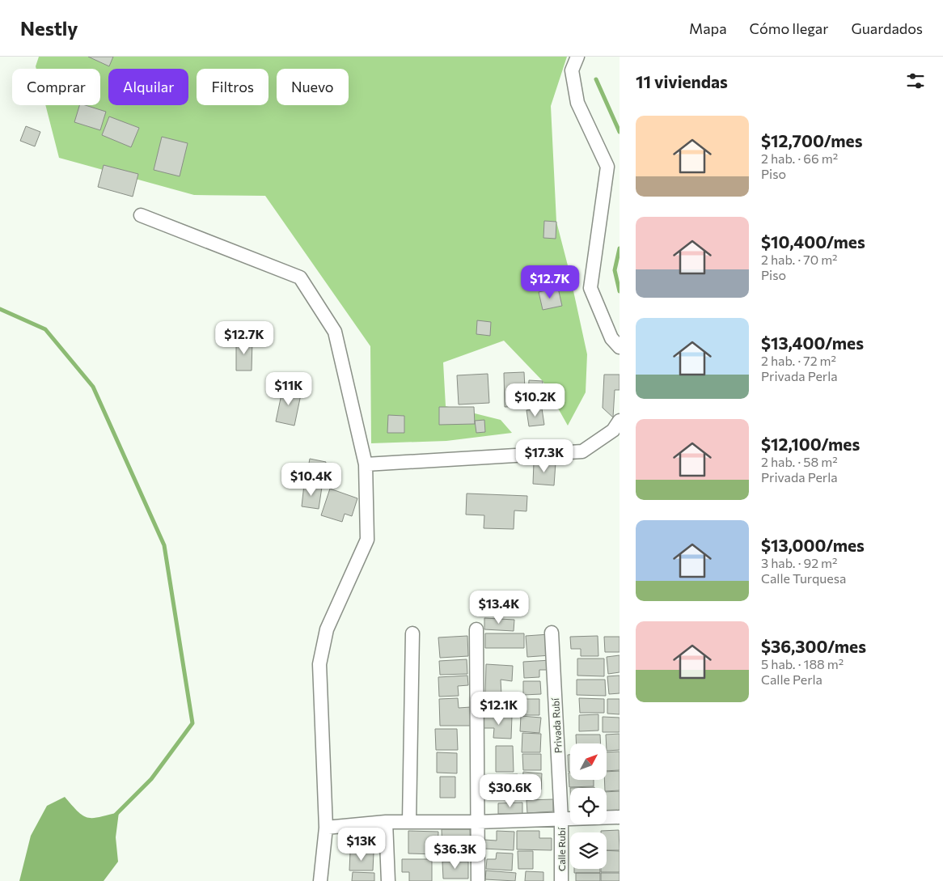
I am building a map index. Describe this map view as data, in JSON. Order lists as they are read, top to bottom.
{
  "streets": {
    "street": ["Privada Rubí", "Calle Rubí"]
  },
  "crossings": [
    ["Privada Rubí", "Calle Rubí"]
  ],
  "north": "top right",
  "page": {
    "header": "Nestly",
    "nav": ["Mapa", "Cómo llegar", "Guardados"],
    "heading": "11 viviendas",
    "chip": [
      "Comprar",
      "Alquilar",
      "Filtros",
      "Nuevo"
    ],
    "list": [
      {
        "name": "$12,700/mes",
        "note": "2 hab. · 66 m² · Piso"
      },
      {
        "name": "$10,400/mes",
        "note": "2 hab. · 70 m² · Piso"
      },
      {
        "name": "$13,400/mes",
        "note": "2 hab. · 72 m² · Privada Perla"
      },
      {
        "name": "$12,100/mes",
        "note": "2 hab. · 58 m² · Privada Perla"
      },
      {
        "name": "$13,000/mes",
        "note": "3 hab. · 92 m² · Calle Turquesa"
      },
      {
        "name": "$36,300/mes",
        "note": "5 hab. · 188 m² · Calle Perla"
      }
    ],
    "price": [
      "$12.7K",
      "$12.7K",
      "$11K",
      "$10.2K",
      "$17.3K",
      "$10.4K",
      "$13.4K",
      "$12.1K",
      "$30.6K",
      "$13K",
      "$36.3K"
    ]
  }
}
